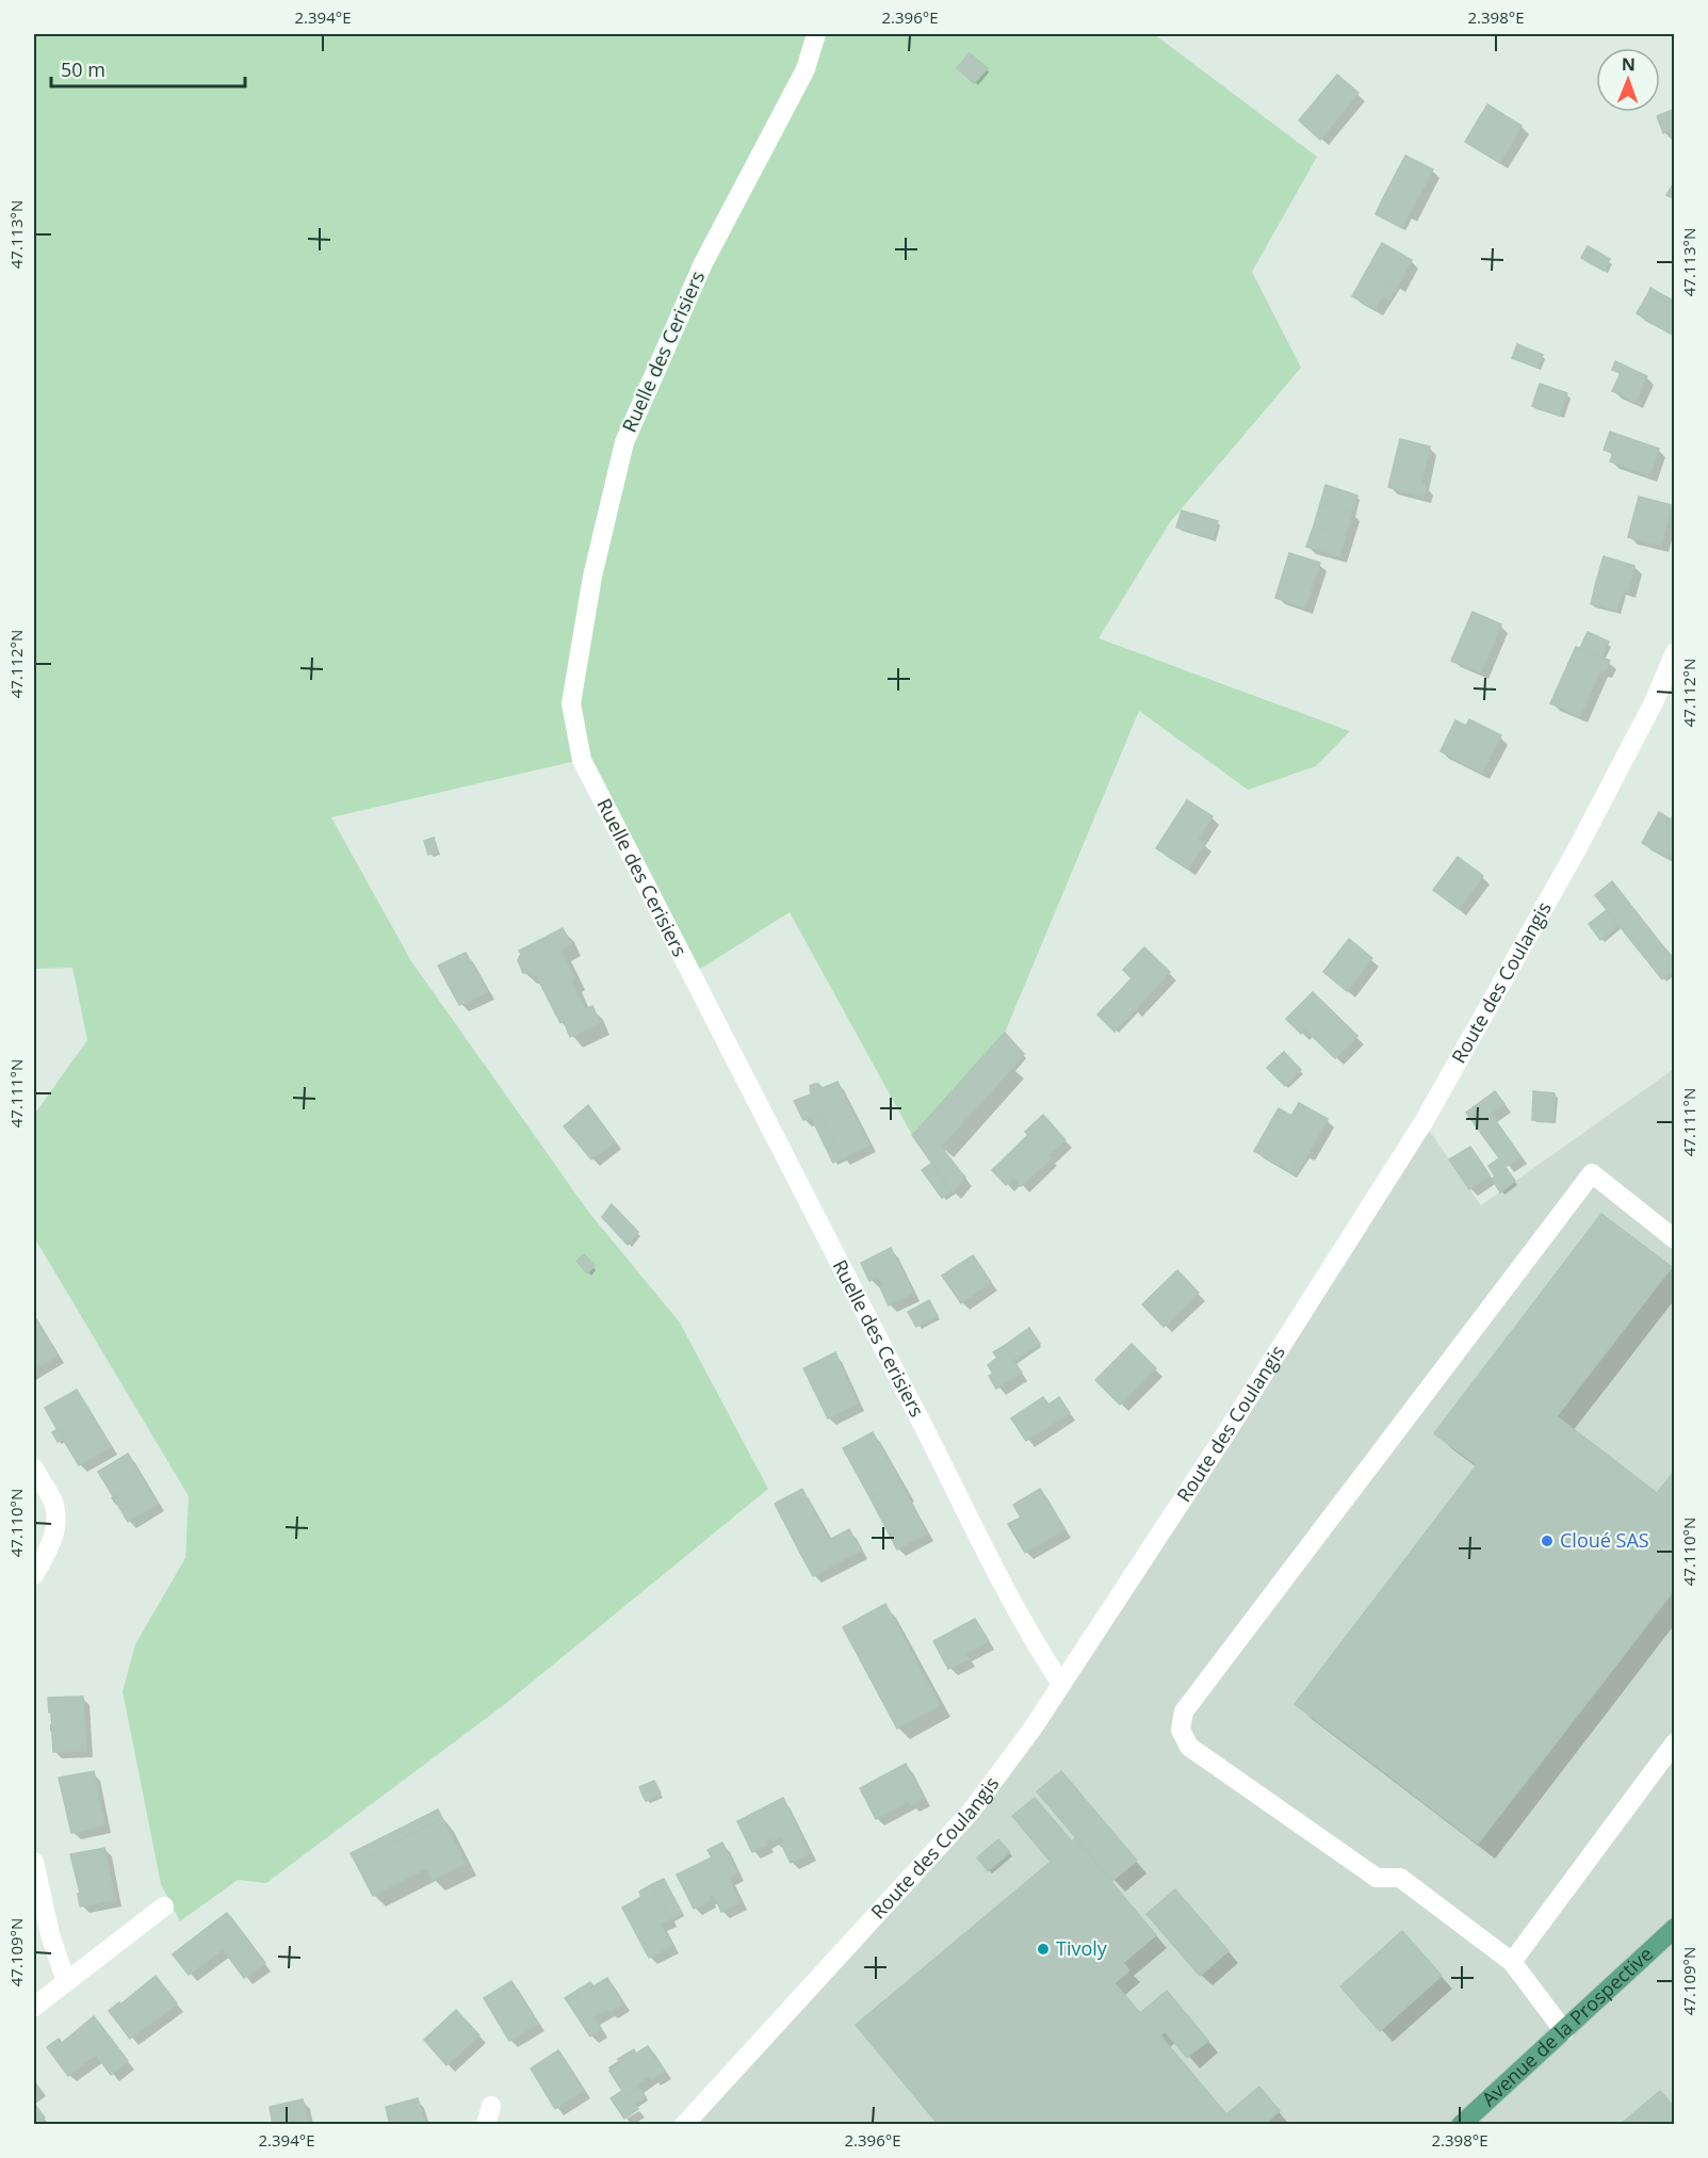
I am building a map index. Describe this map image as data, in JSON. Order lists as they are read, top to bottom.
{
  "streets": {
    "main road": ["Avenue de la Prospective"],
    "street": ["Ruelle des Cerisiers", "Route des Coulangis"]
  },
  "crossings": [
    ["Ruelle des Cerisiers", "Route des Coulangis"]
  ],
  "places": ["Cloué SAS", "Tivoly"],
  "scale_bar": "50 m",
  "north": "top",
  "coordinates": [
    "2.394°E",
    "2.396°E",
    "2.398°E",
    "47.113°N",
    "47.112°N",
    "47.111°N",
    "47.110°N",
    "47.109°N"
  ]
}
